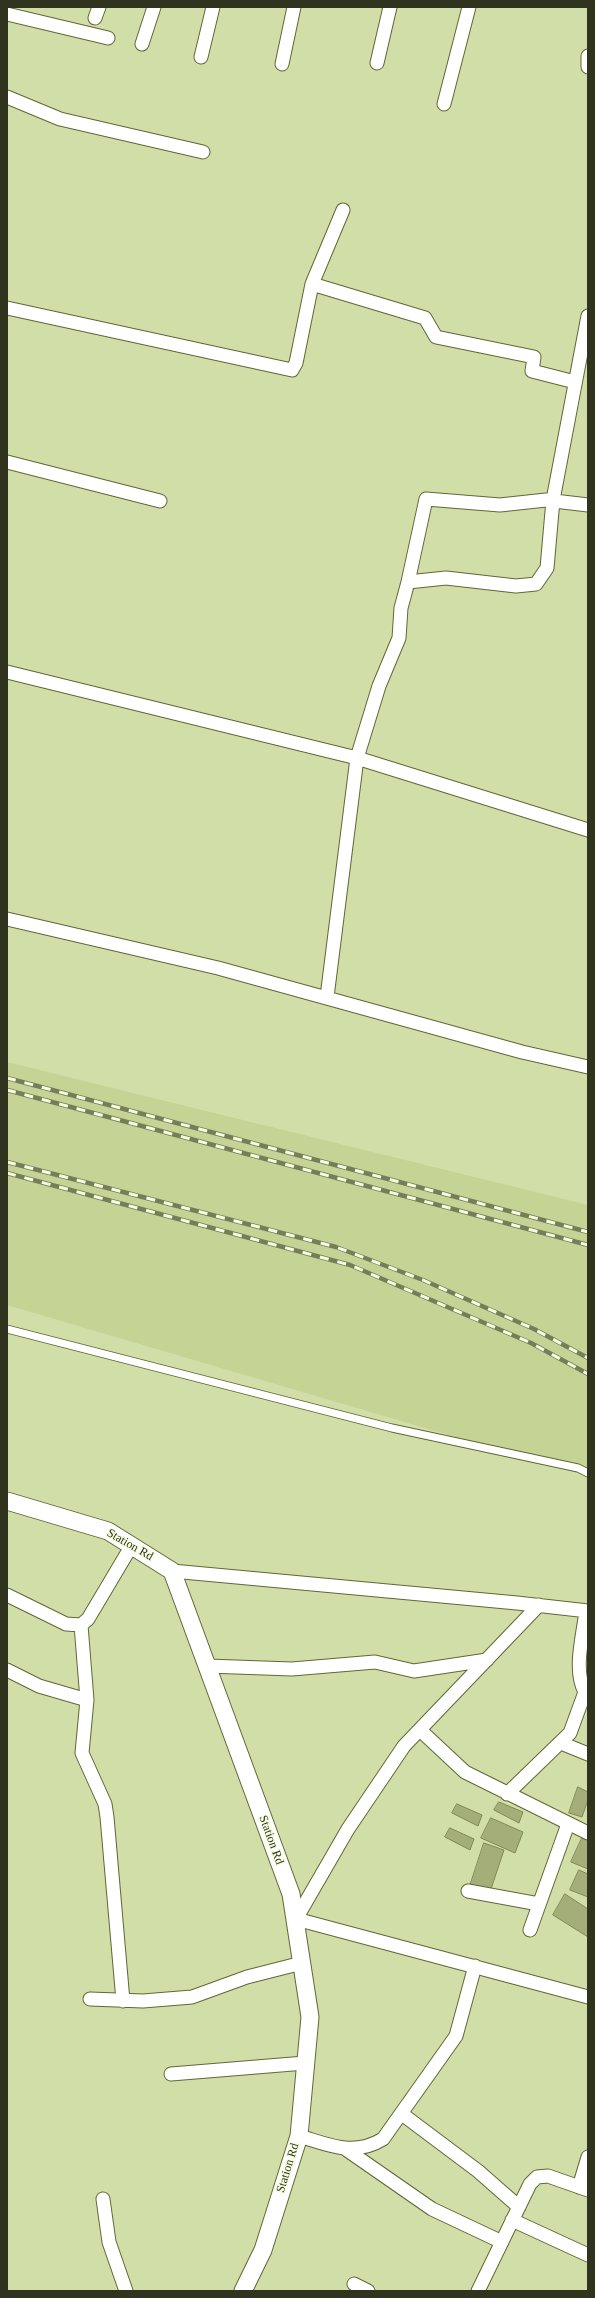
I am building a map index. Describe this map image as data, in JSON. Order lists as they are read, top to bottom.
{
  "streets": {
    "street": ["Station Rd"]
  }
}
